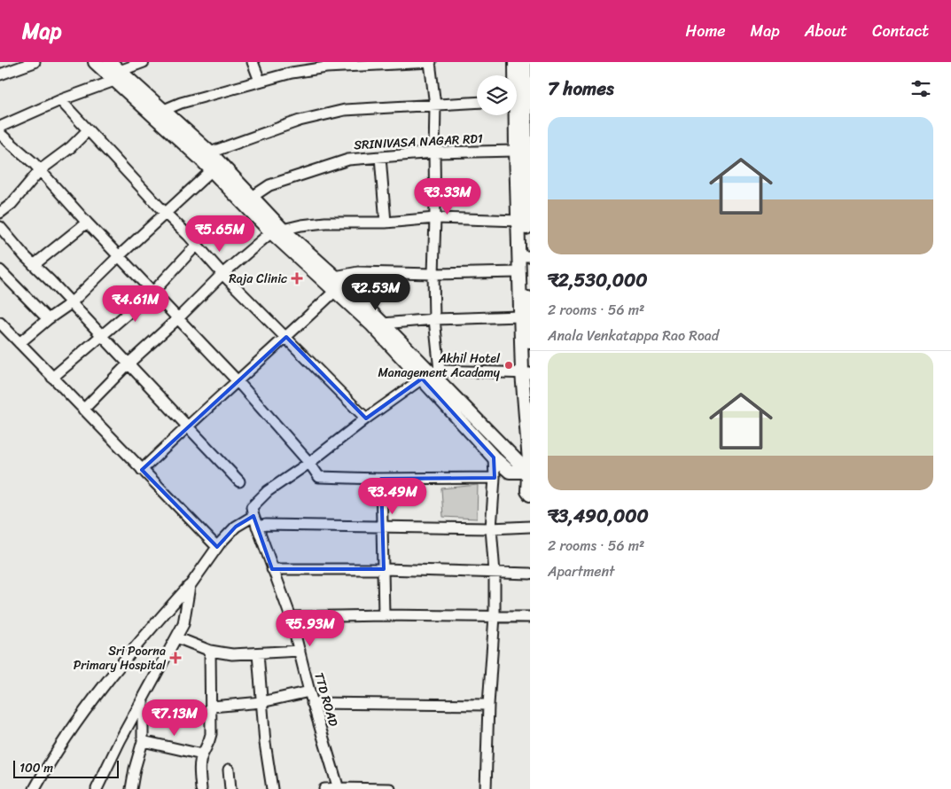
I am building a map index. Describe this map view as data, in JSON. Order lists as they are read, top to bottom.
{
  "streets": {
    "street": ["SRINIVASA NAGAR RD1", "TTD ROAD"]
  },
  "places": {
    "health": ["Raja Clinic", "Sri Poorna Primary Hospital"],
    "other": ["Akhil Hotel Management Acadamy"]
  },
  "scale_bar": "100 m",
  "page": {
    "header": "Map",
    "nav": [
      "Home",
      "Map",
      "About",
      "Contact"
    ],
    "heading": "7 homes",
    "list": [
      {
        "name": "₹2,530,000",
        "note": "2 rooms · 56 m² · Anala Venkatappa Rao Road"
      },
      {
        "name": "₹3,490,000",
        "note": "2 rooms · 56 m² · Apartment"
      }
    ],
    "price": [
      "₹3.33M",
      "₹5.65M",
      "₹2.53M",
      "₹4.61M",
      "₹3.49M",
      "₹5.93M",
      "₹7.13M"
    ],
    "scale": "100 m"
  }
}
